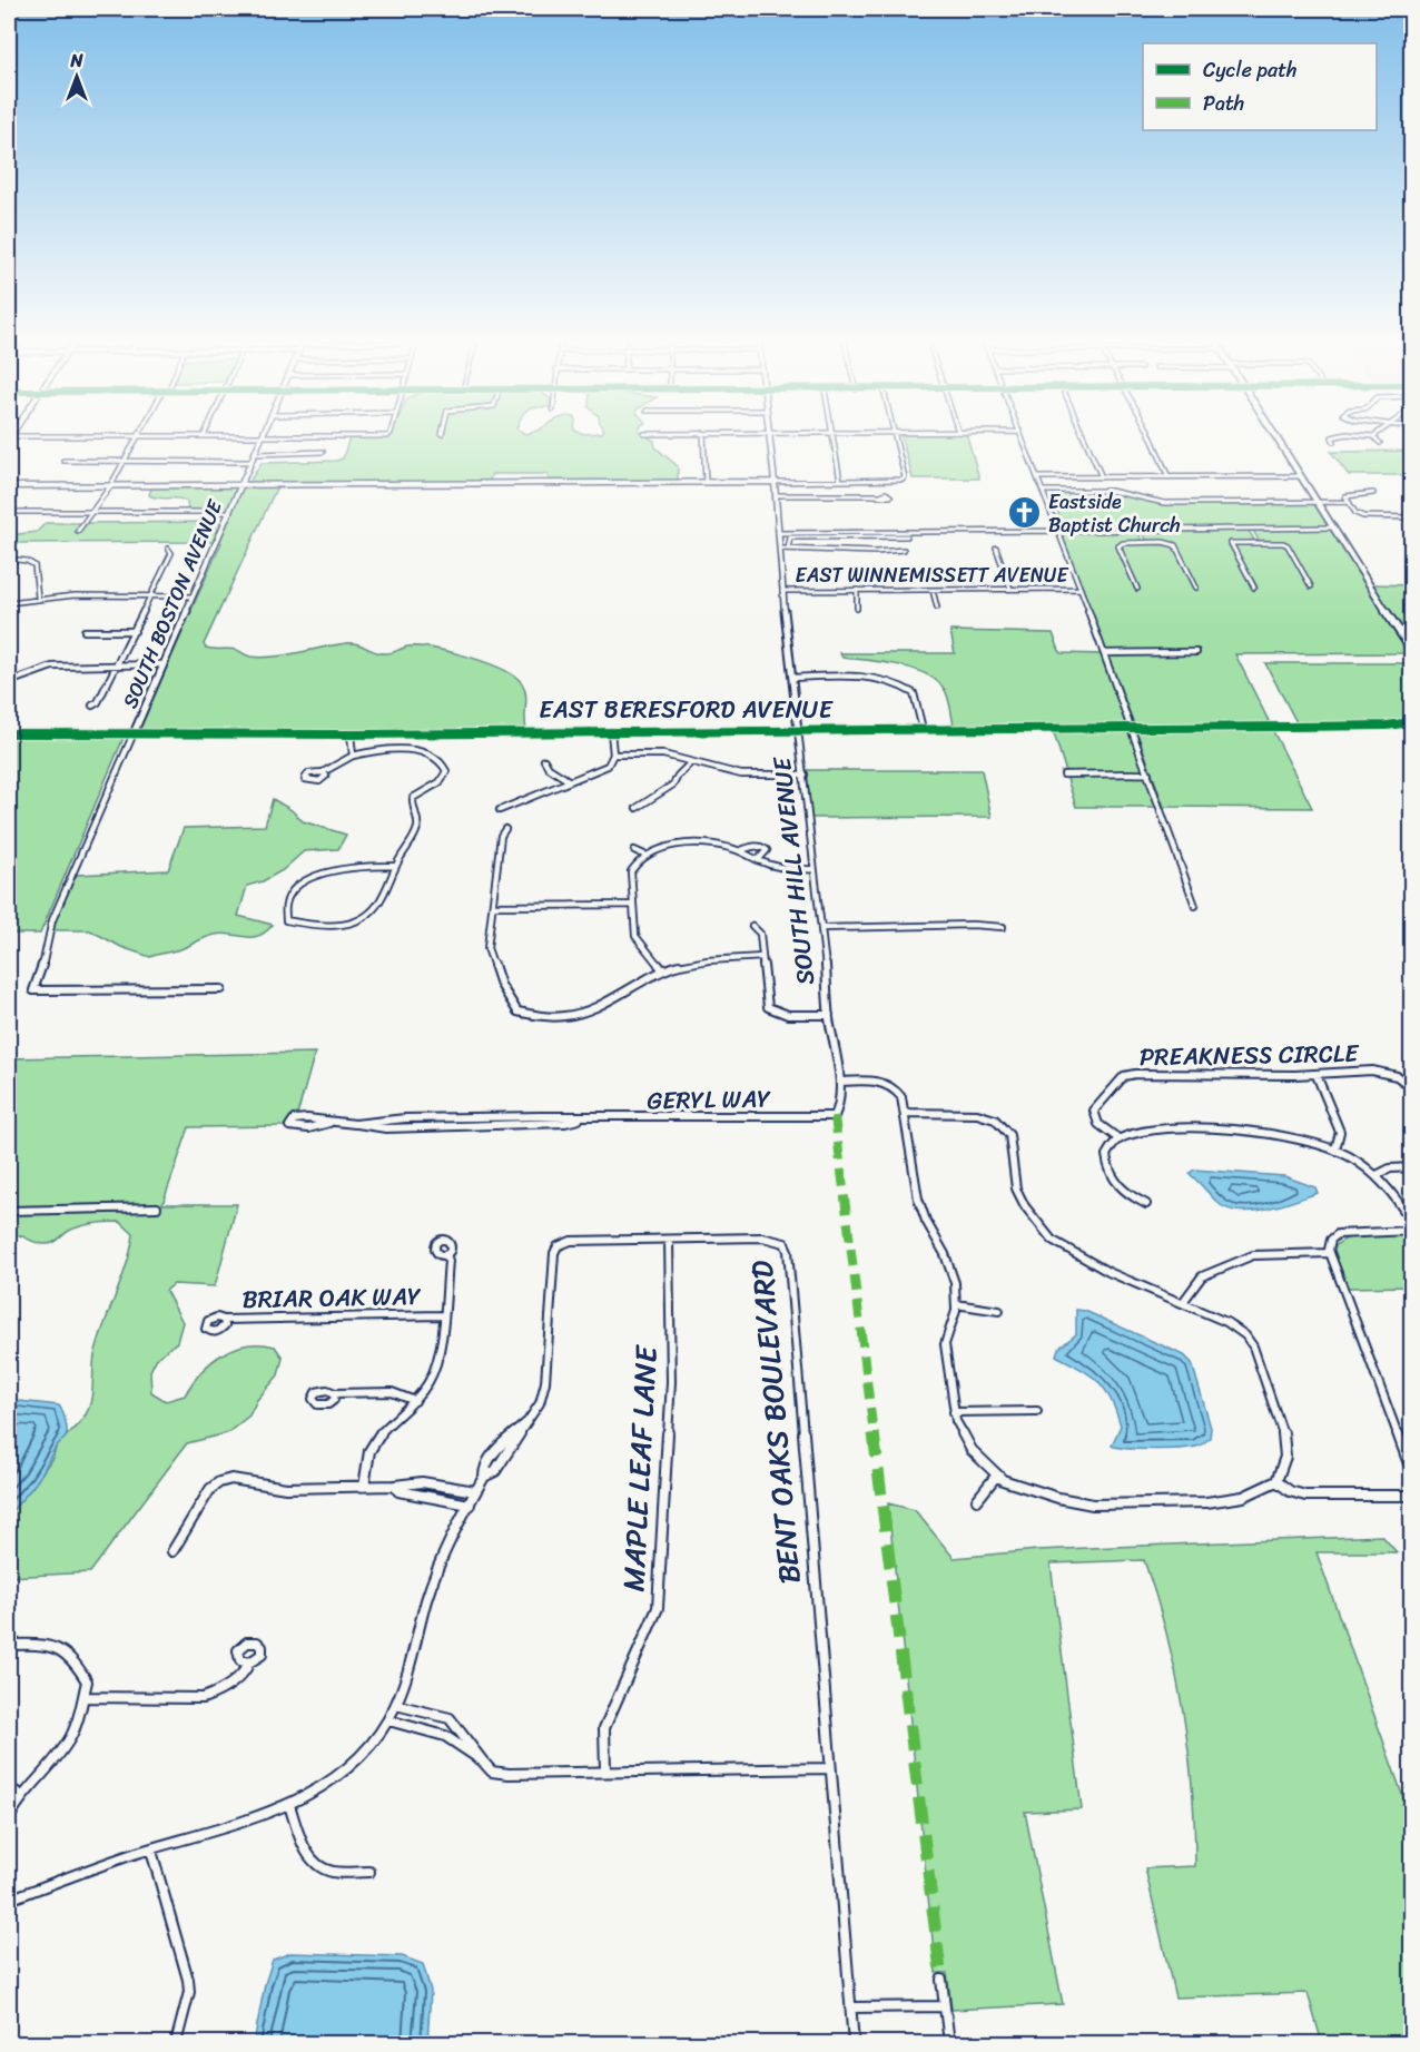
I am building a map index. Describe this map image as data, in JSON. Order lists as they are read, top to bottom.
{
  "streets": {
    "street": [
      "EAST WINNEMISSETT AVENUE",
      "SOUTH BOSTON AVENUE",
      "EAST BERESFORD AVENUE",
      "SOUTH HILL AVENUE",
      "PREAKNESS CIRCLE",
      "GERYL WAY",
      "BRIAR OAK WAY",
      "BENT OAKS BOULEVARD",
      "MAPLE LEAF LANE"
    ]
  },
  "crossings": [
    ["EAST WINNEMISSETT AVENUE", "SOUTH HILL AVENUE"],
    ["SOUTH BOSTON AVENUE", "EAST BERESFORD AVENUE"],
    ["EAST BERESFORD AVENUE", "SOUTH HILL AVENUE"],
    ["SOUTH HILL AVENUE", "GERYL WAY"],
    ["BENT OAKS BOULEVARD", "MAPLE LEAF LANE"]
  ],
  "places": {
    "church": ["Eastside Baptist Church"]
  },
  "legend": ["Cycle path", "Path"],
  "north": "top"
}
